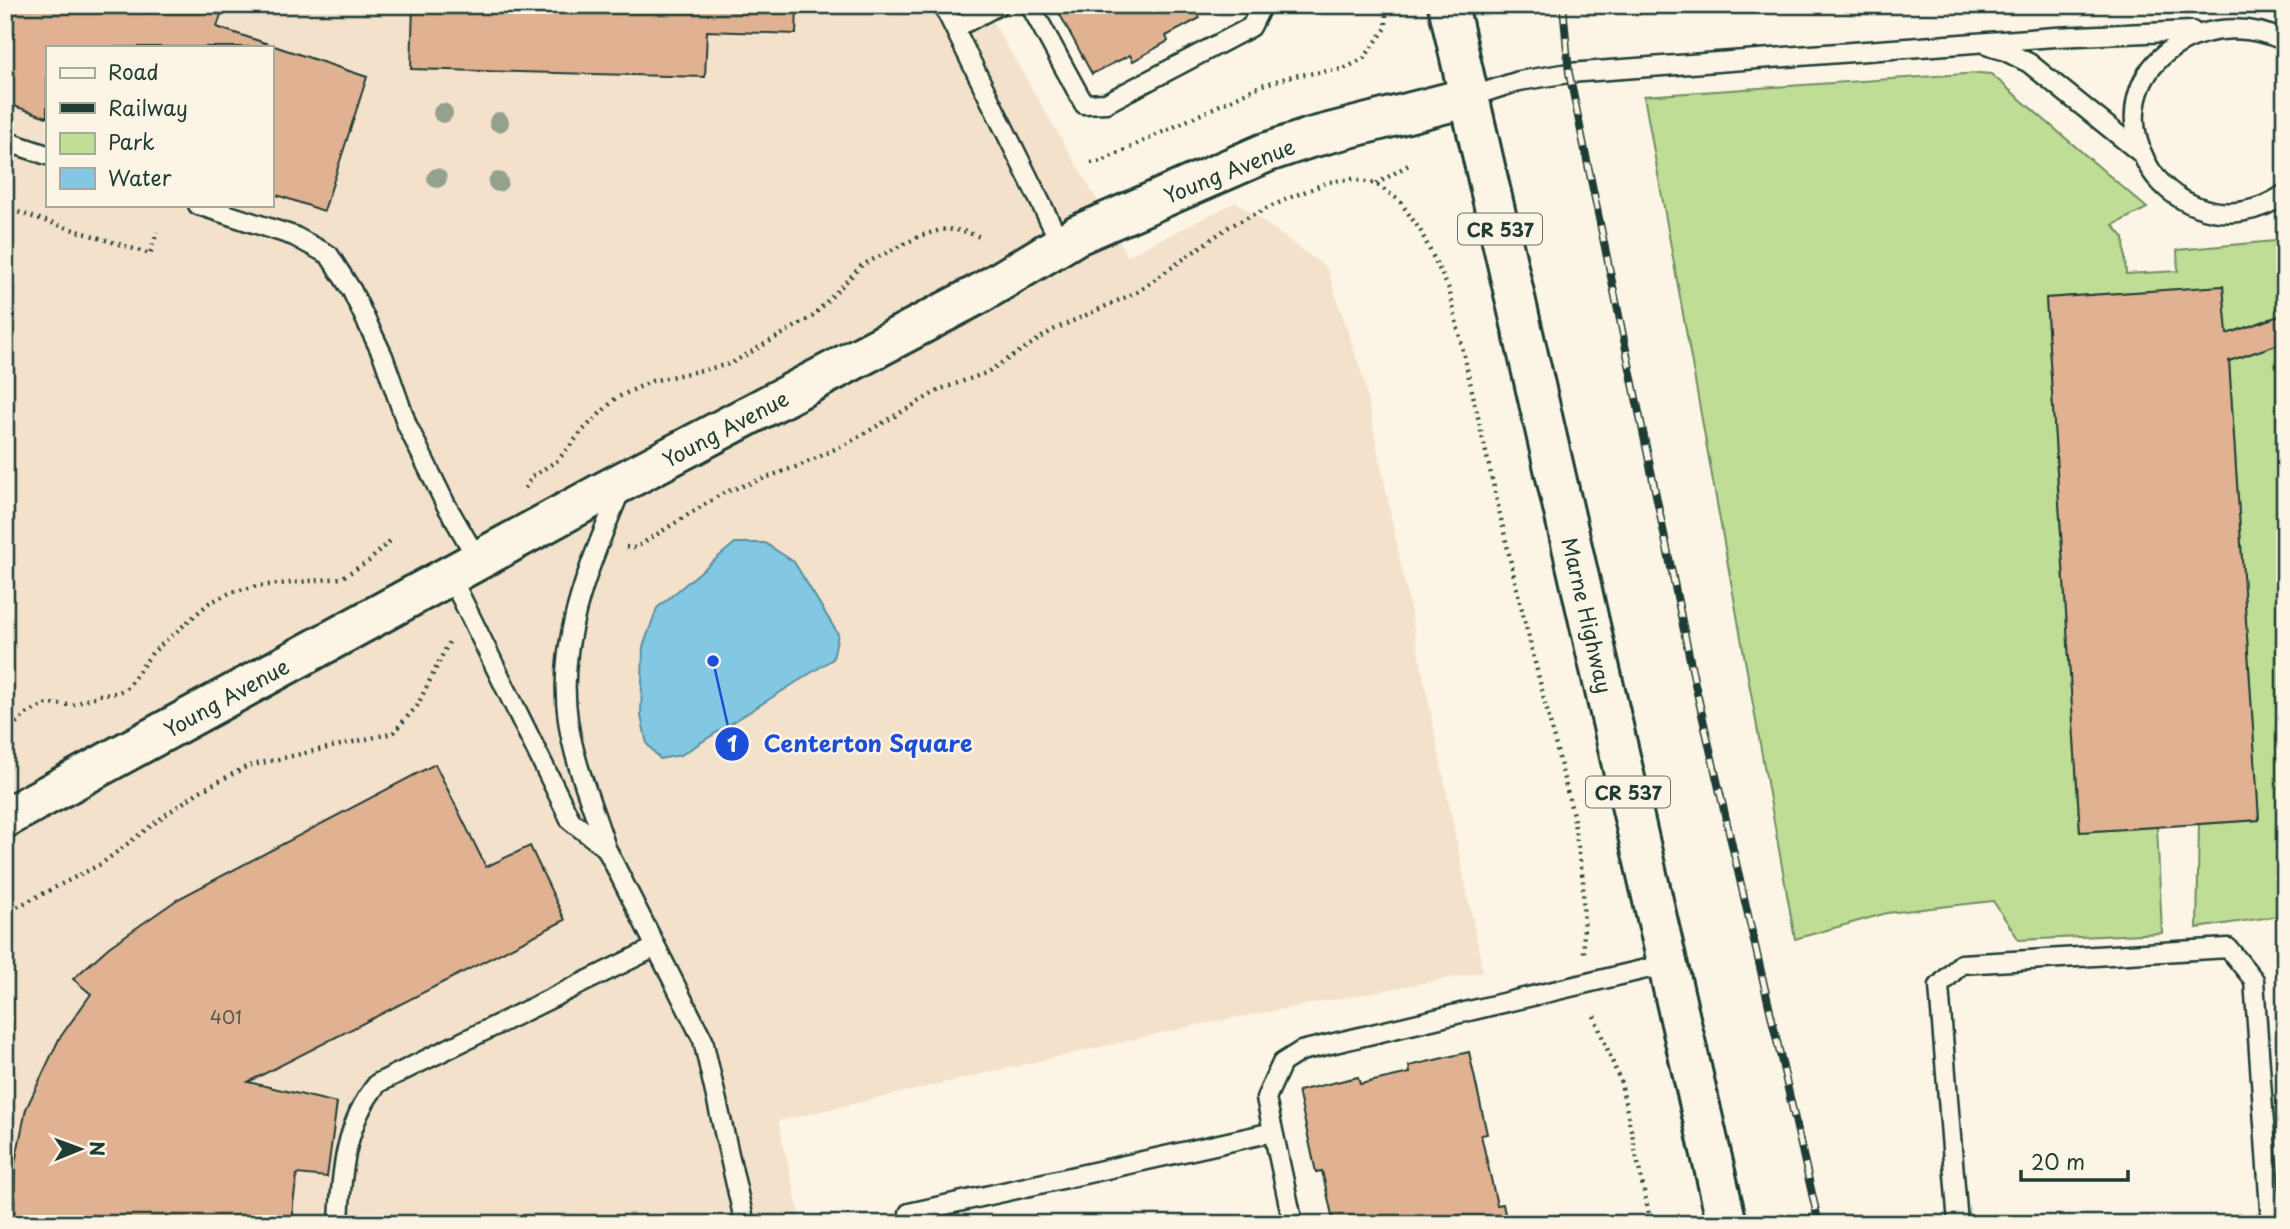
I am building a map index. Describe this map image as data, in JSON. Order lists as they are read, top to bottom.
{
  "streets": {
    "street": ["Young Avenue", "CR 537", "Marne Highway"]
  },
  "crossings": [
    ["Young Avenue", "Marne Highway"]
  ],
  "places": ["Centerton Square"],
  "house_numbers": ["401"],
  "legend": [
    "Road",
    "Railway",
    "Park",
    "Water"
  ],
  "scale_bar": "20 m",
  "north": "right"
}
